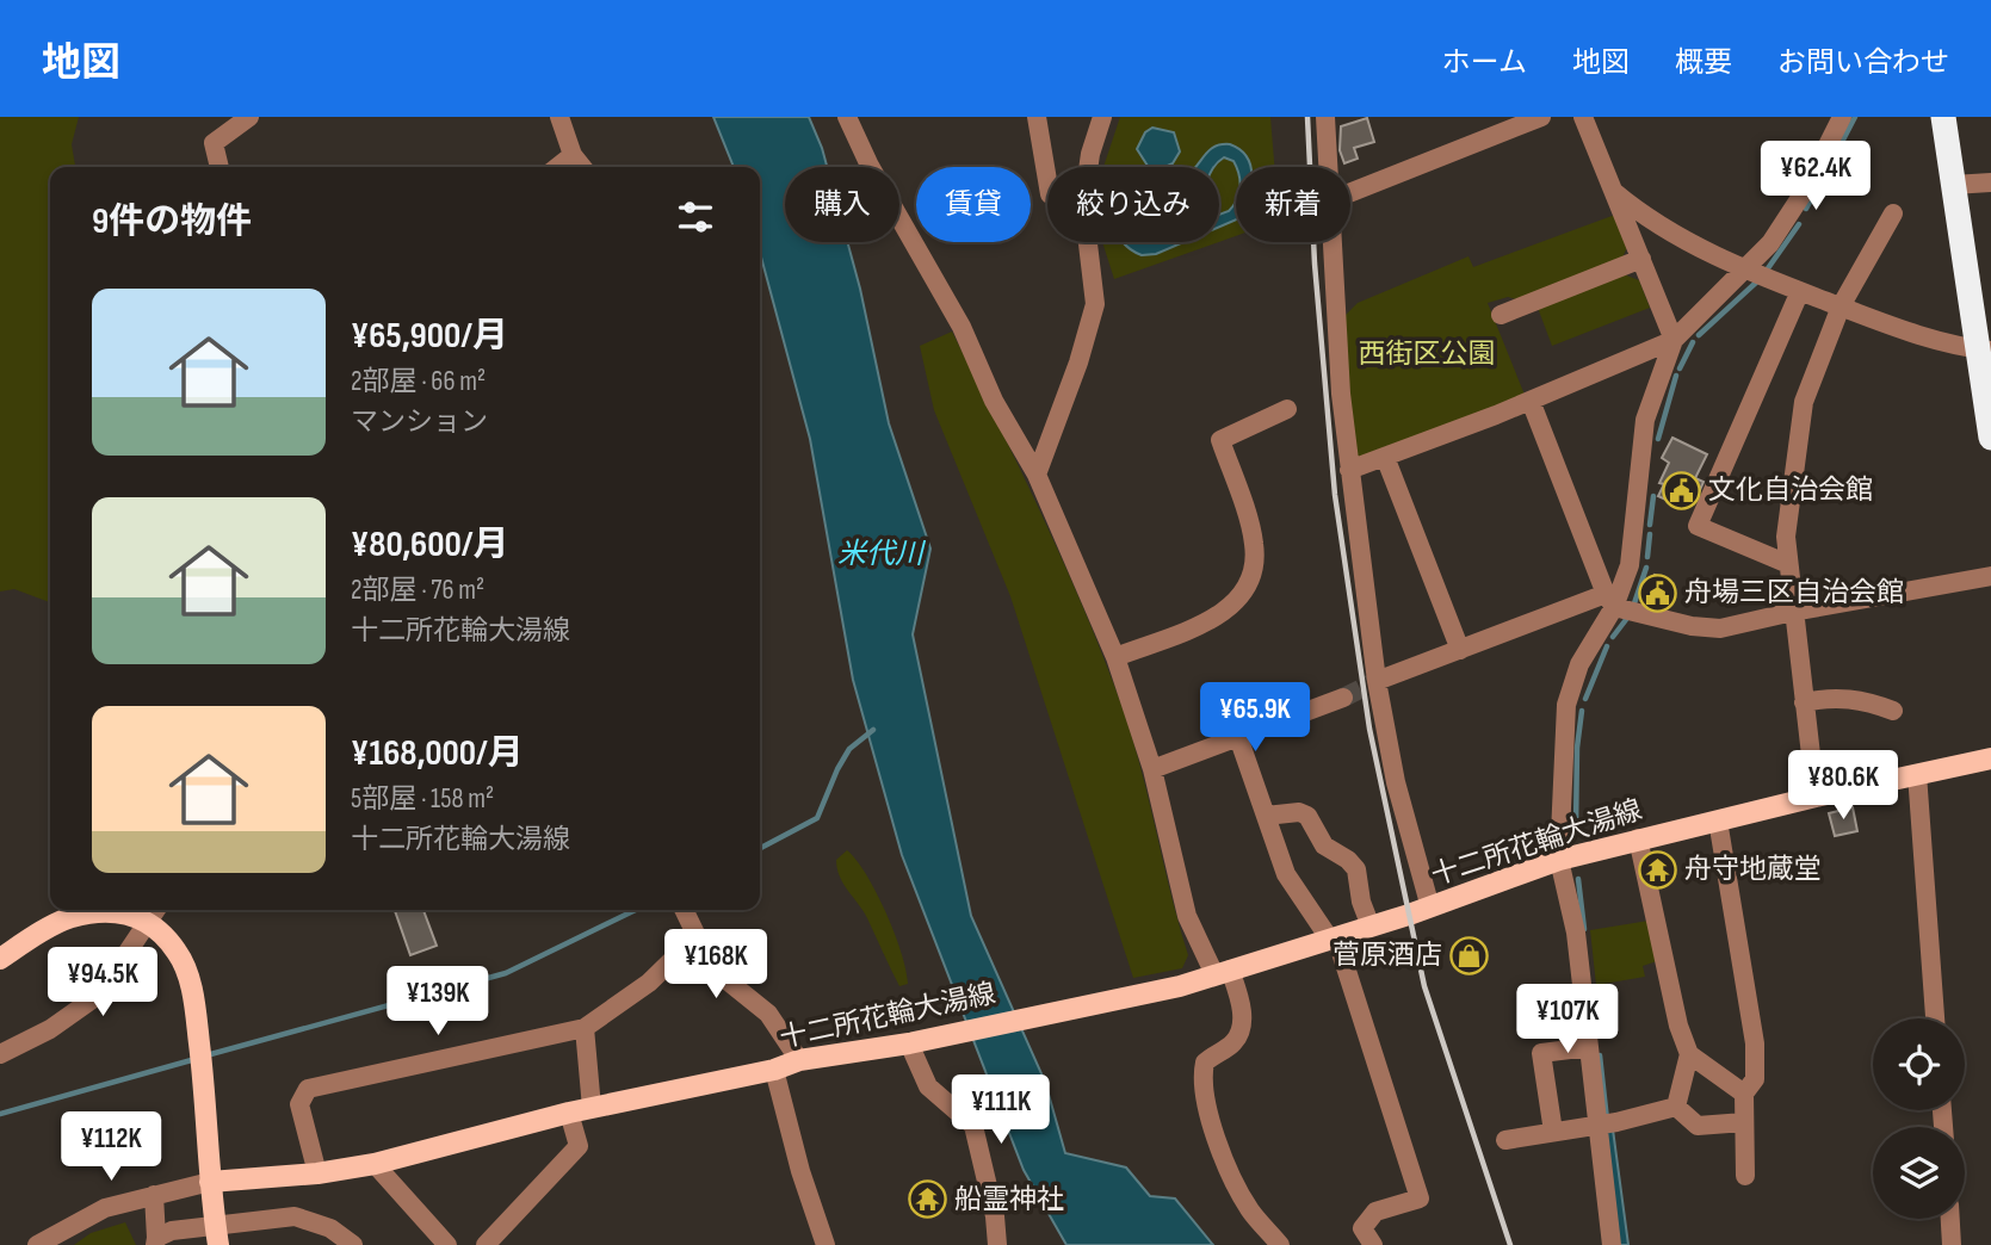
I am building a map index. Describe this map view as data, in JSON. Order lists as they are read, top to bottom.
{
  "streets": {
    "main road": ["十二所花輪大湯線"]
  },
  "water": ["米代川"],
  "parks": ["西街区公園"],
  "places": {
    "public building": ["文化自治会館", "舟場三区自治会館"],
    "temple": ["舟守地蔵堂", "船霊神社"],
    "shop": ["菅原酒店"]
  },
  "page": {
    "header": "地図",
    "nav": [
      "ホーム",
      "地図",
      "概要",
      "お問い合わせ"
    ],
    "price": [
      "¥62.4K",
      "¥65.9K",
      "¥80.6K",
      "¥168K",
      "¥94.5K",
      "¥139K",
      "¥107K",
      "¥111K",
      "¥112K"
    ],
    "chip": [
      "購入",
      "賃貸",
      "絞り込み",
      "新着"
    ],
    "heading": "9件の物件",
    "list": [
      {
        "name": "¥65,900/月",
        "note": "2部屋 · 66 m² · マンション"
      },
      {
        "name": "¥80,600/月",
        "note": "2部屋 · 76 m² · 十二所花輪大湯線"
      },
      {
        "name": "¥168,000/月",
        "note": "5部屋 · 158 m² · 十二所花輪大湯線"
      }
    ]
  }
}
